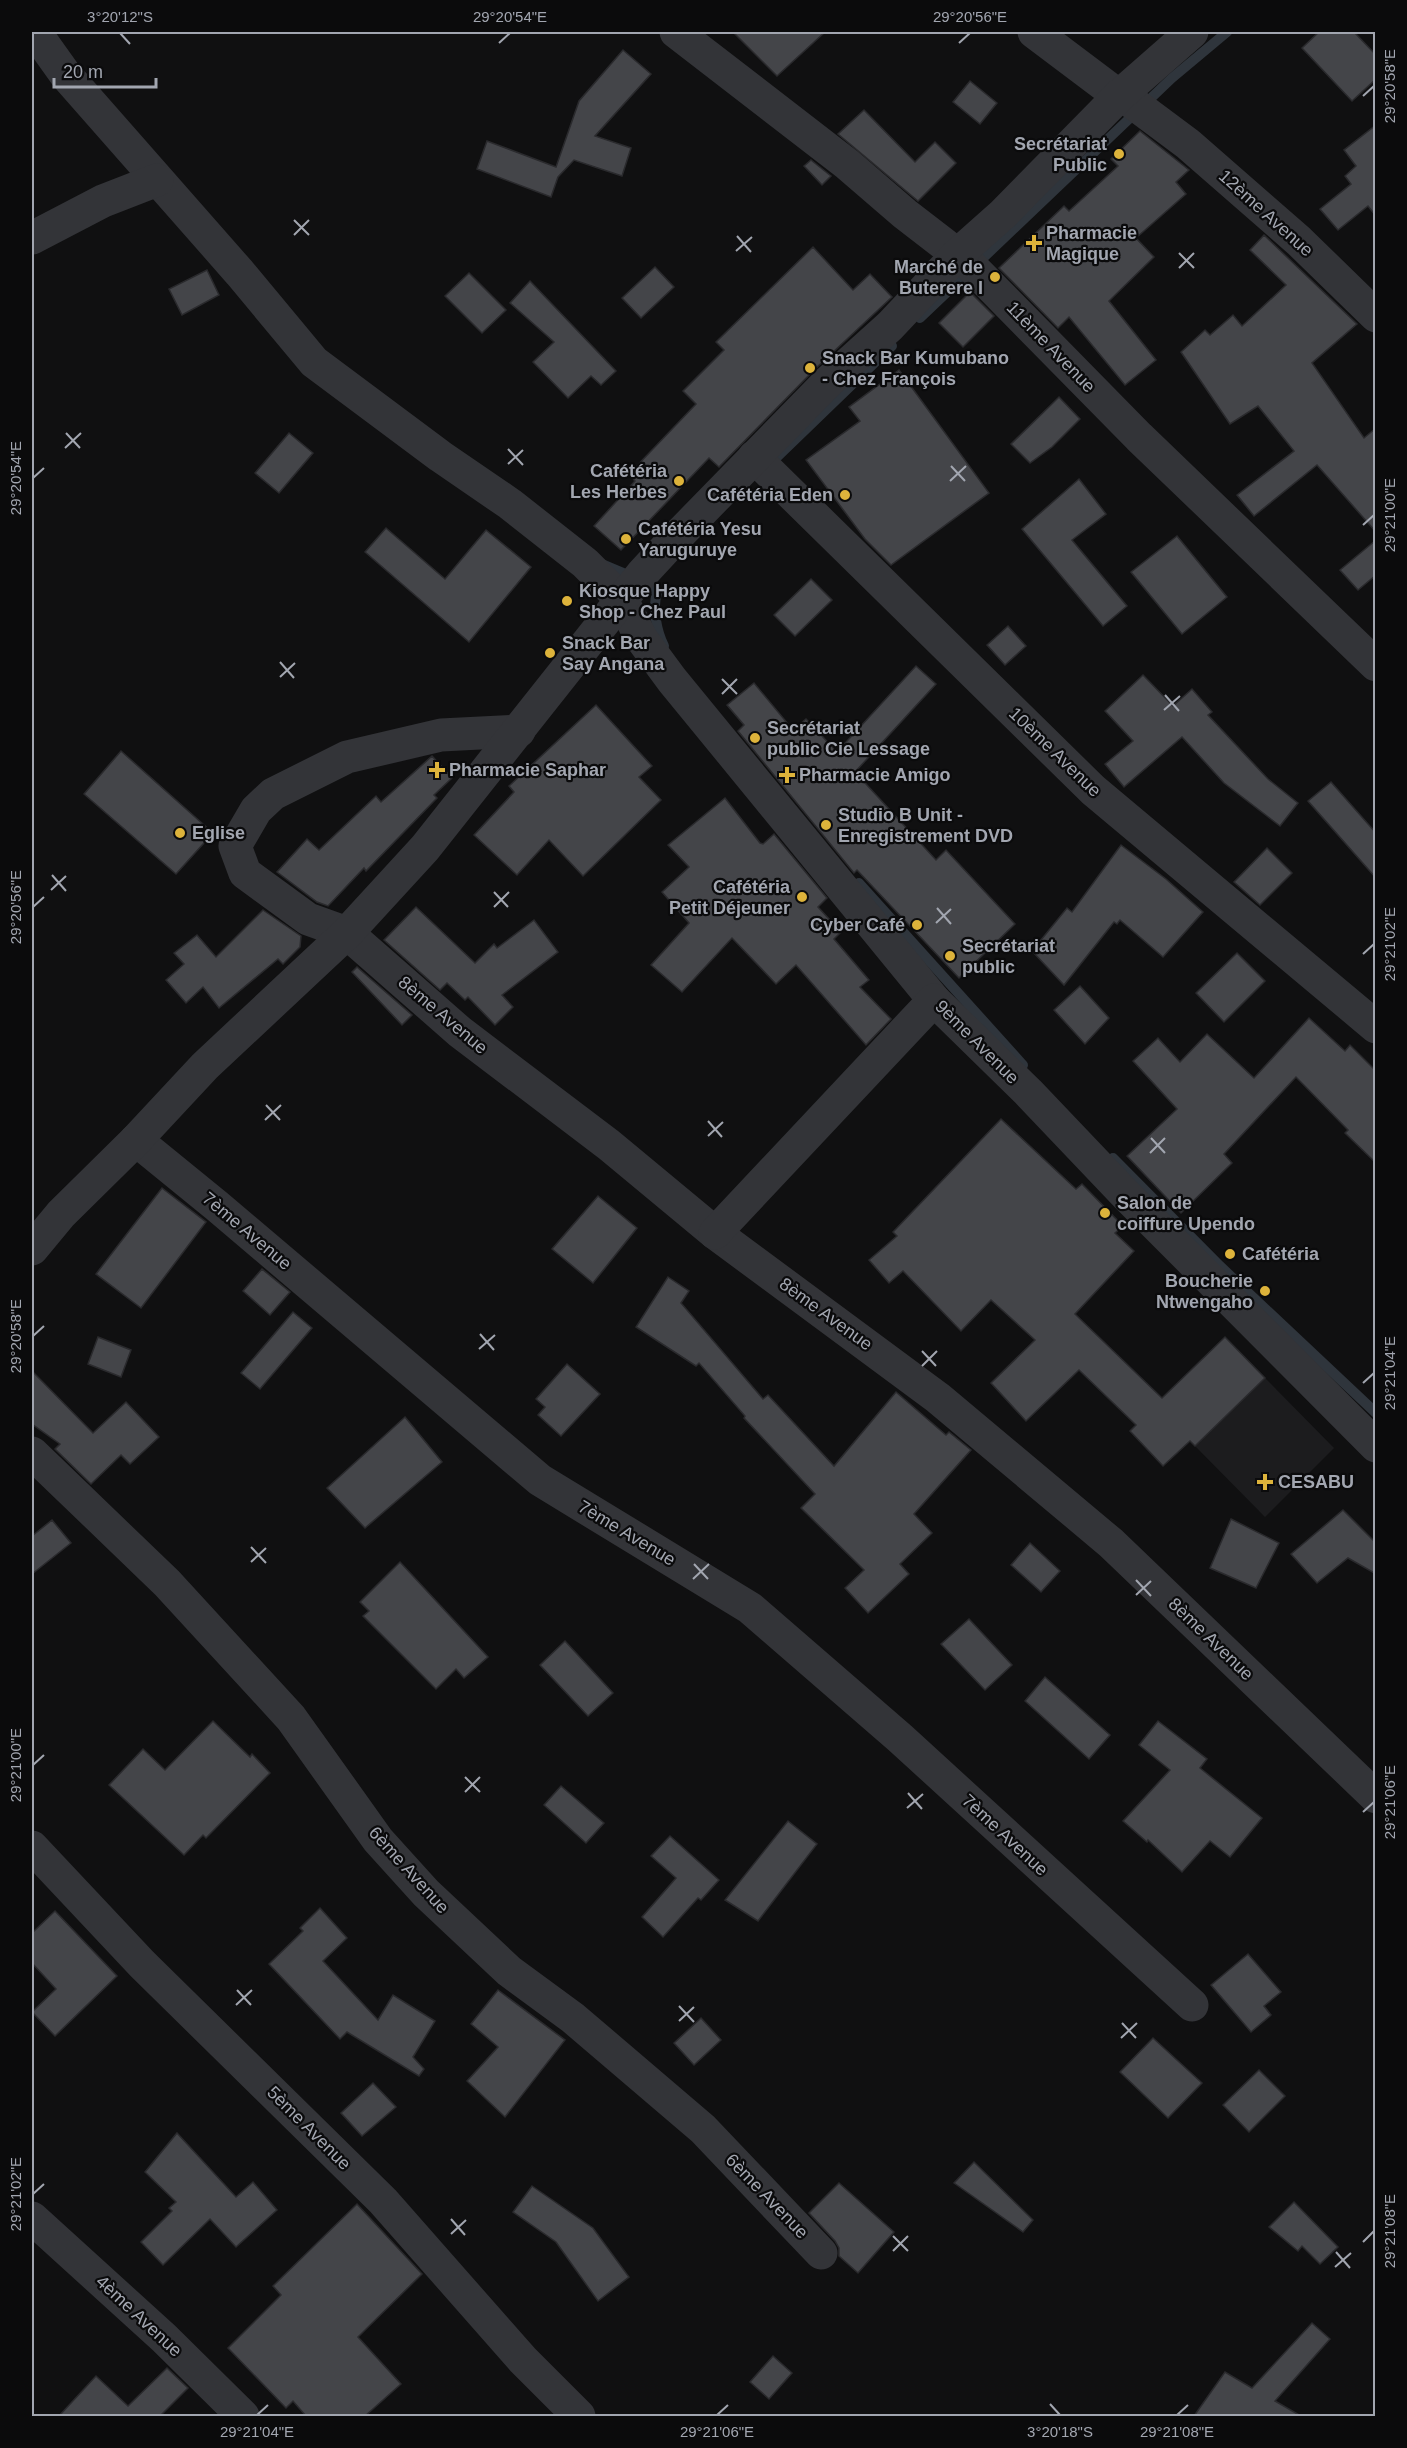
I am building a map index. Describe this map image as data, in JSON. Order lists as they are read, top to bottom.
{
  "streets": {
    "street": [
      "12ème Avenue",
      "11ème Avenue",
      "10ème Avenue",
      "8ème Avenue",
      "9ème Avenue",
      "7ème Avenue",
      "6ème Avenue",
      "5ème Avenue",
      "4ème Avenue"
    ]
  },
  "places": {
    "other": [
      "Secrétariat Public",
      "Marché de Buterere I",
      "Snack Bar Kumubano - Chez François",
      "Cafétéria Les Herbes",
      "Cafétéria Eden",
      "Cafétéria Yesu Yaruguruye",
      "Kiosque Happy Shop - Chez Paul",
      "Snack Bar Say Angana",
      "Secrétariat public Cie Lessage",
      "Studio B Unit - Enregistrement DVD",
      "Eglise",
      "Cafétéria Petit Déjeuner",
      "Cyber Café",
      "Secrétariat public",
      "Salon de coiffure Upendo",
      "Cafétéria",
      "Boucherie Ntwengaho"
    ],
    "health": [
      "Pharmacie Magique",
      "Pharmacie Saphar",
      "Pharmacie Amigo",
      "CESABU"
    ]
  },
  "scale_bar": "20 m",
  "coordinates": [
    "3°20'12\"S",
    "29°20'54\"E",
    "29°20'56\"E",
    "29°20'58\"E",
    "29°21'00\"E",
    "29°21'02\"E",
    "29°21'04\"E",
    "29°21'06\"E",
    "29°21'08\"E",
    "3°20'18\"S"
  ]
}
